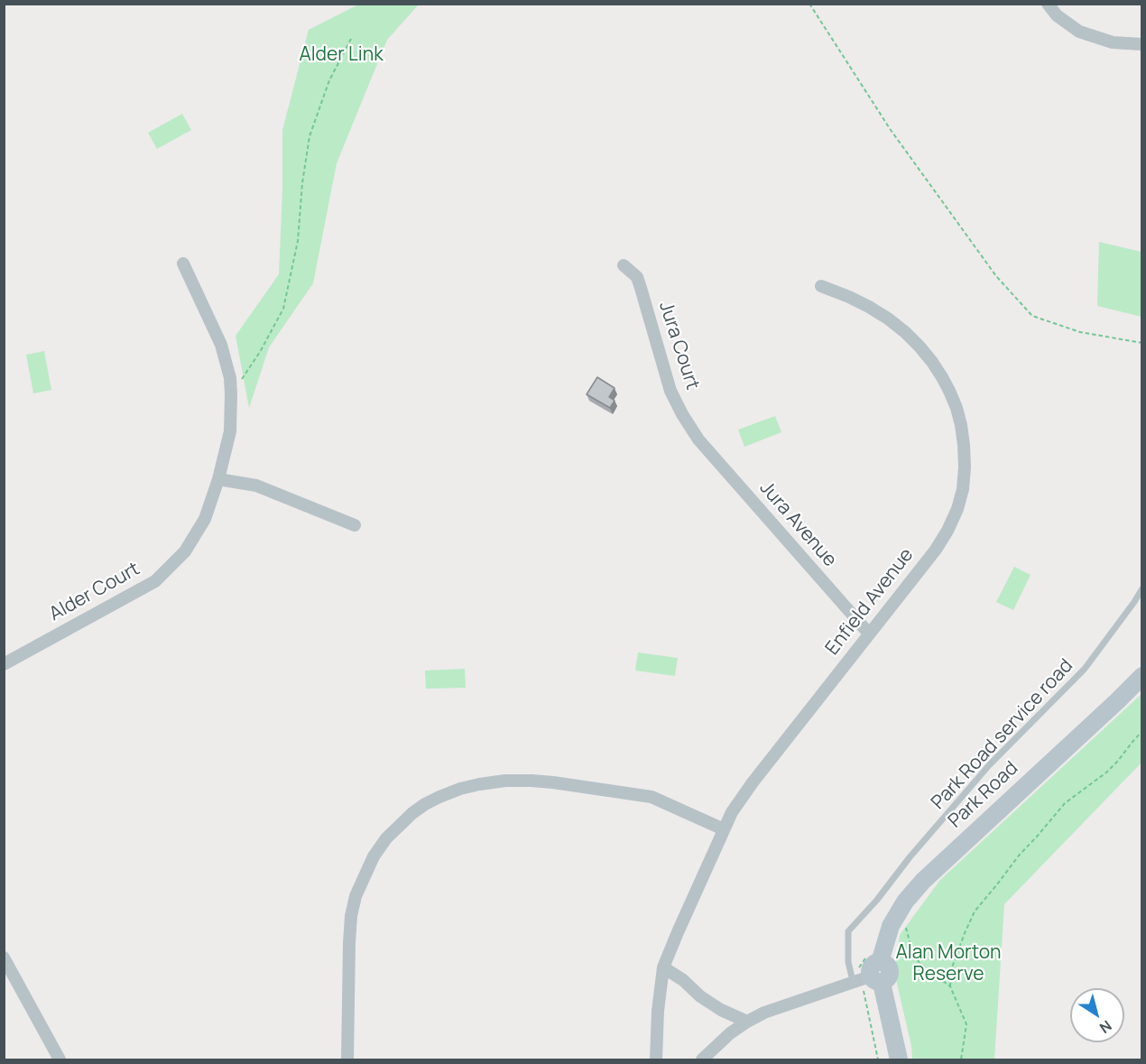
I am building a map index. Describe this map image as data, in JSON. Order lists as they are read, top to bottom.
{
  "streets": {
    "street": [
      "Jura Court",
      "Jura Avenue",
      "Alder Court",
      "Enfield Avenue",
      "Park Road"
    ],
    "lane": ["Park Road service road"]
  },
  "crossings": [
    ["Jura Court", "Jura Avenue"],
    ["Jura Avenue", "Enfield Avenue"],
    ["Park Road service road", "Park Road"]
  ],
  "parks": ["Alder Link", "Alan Morton Reserve"],
  "north": "bottom right"
}
